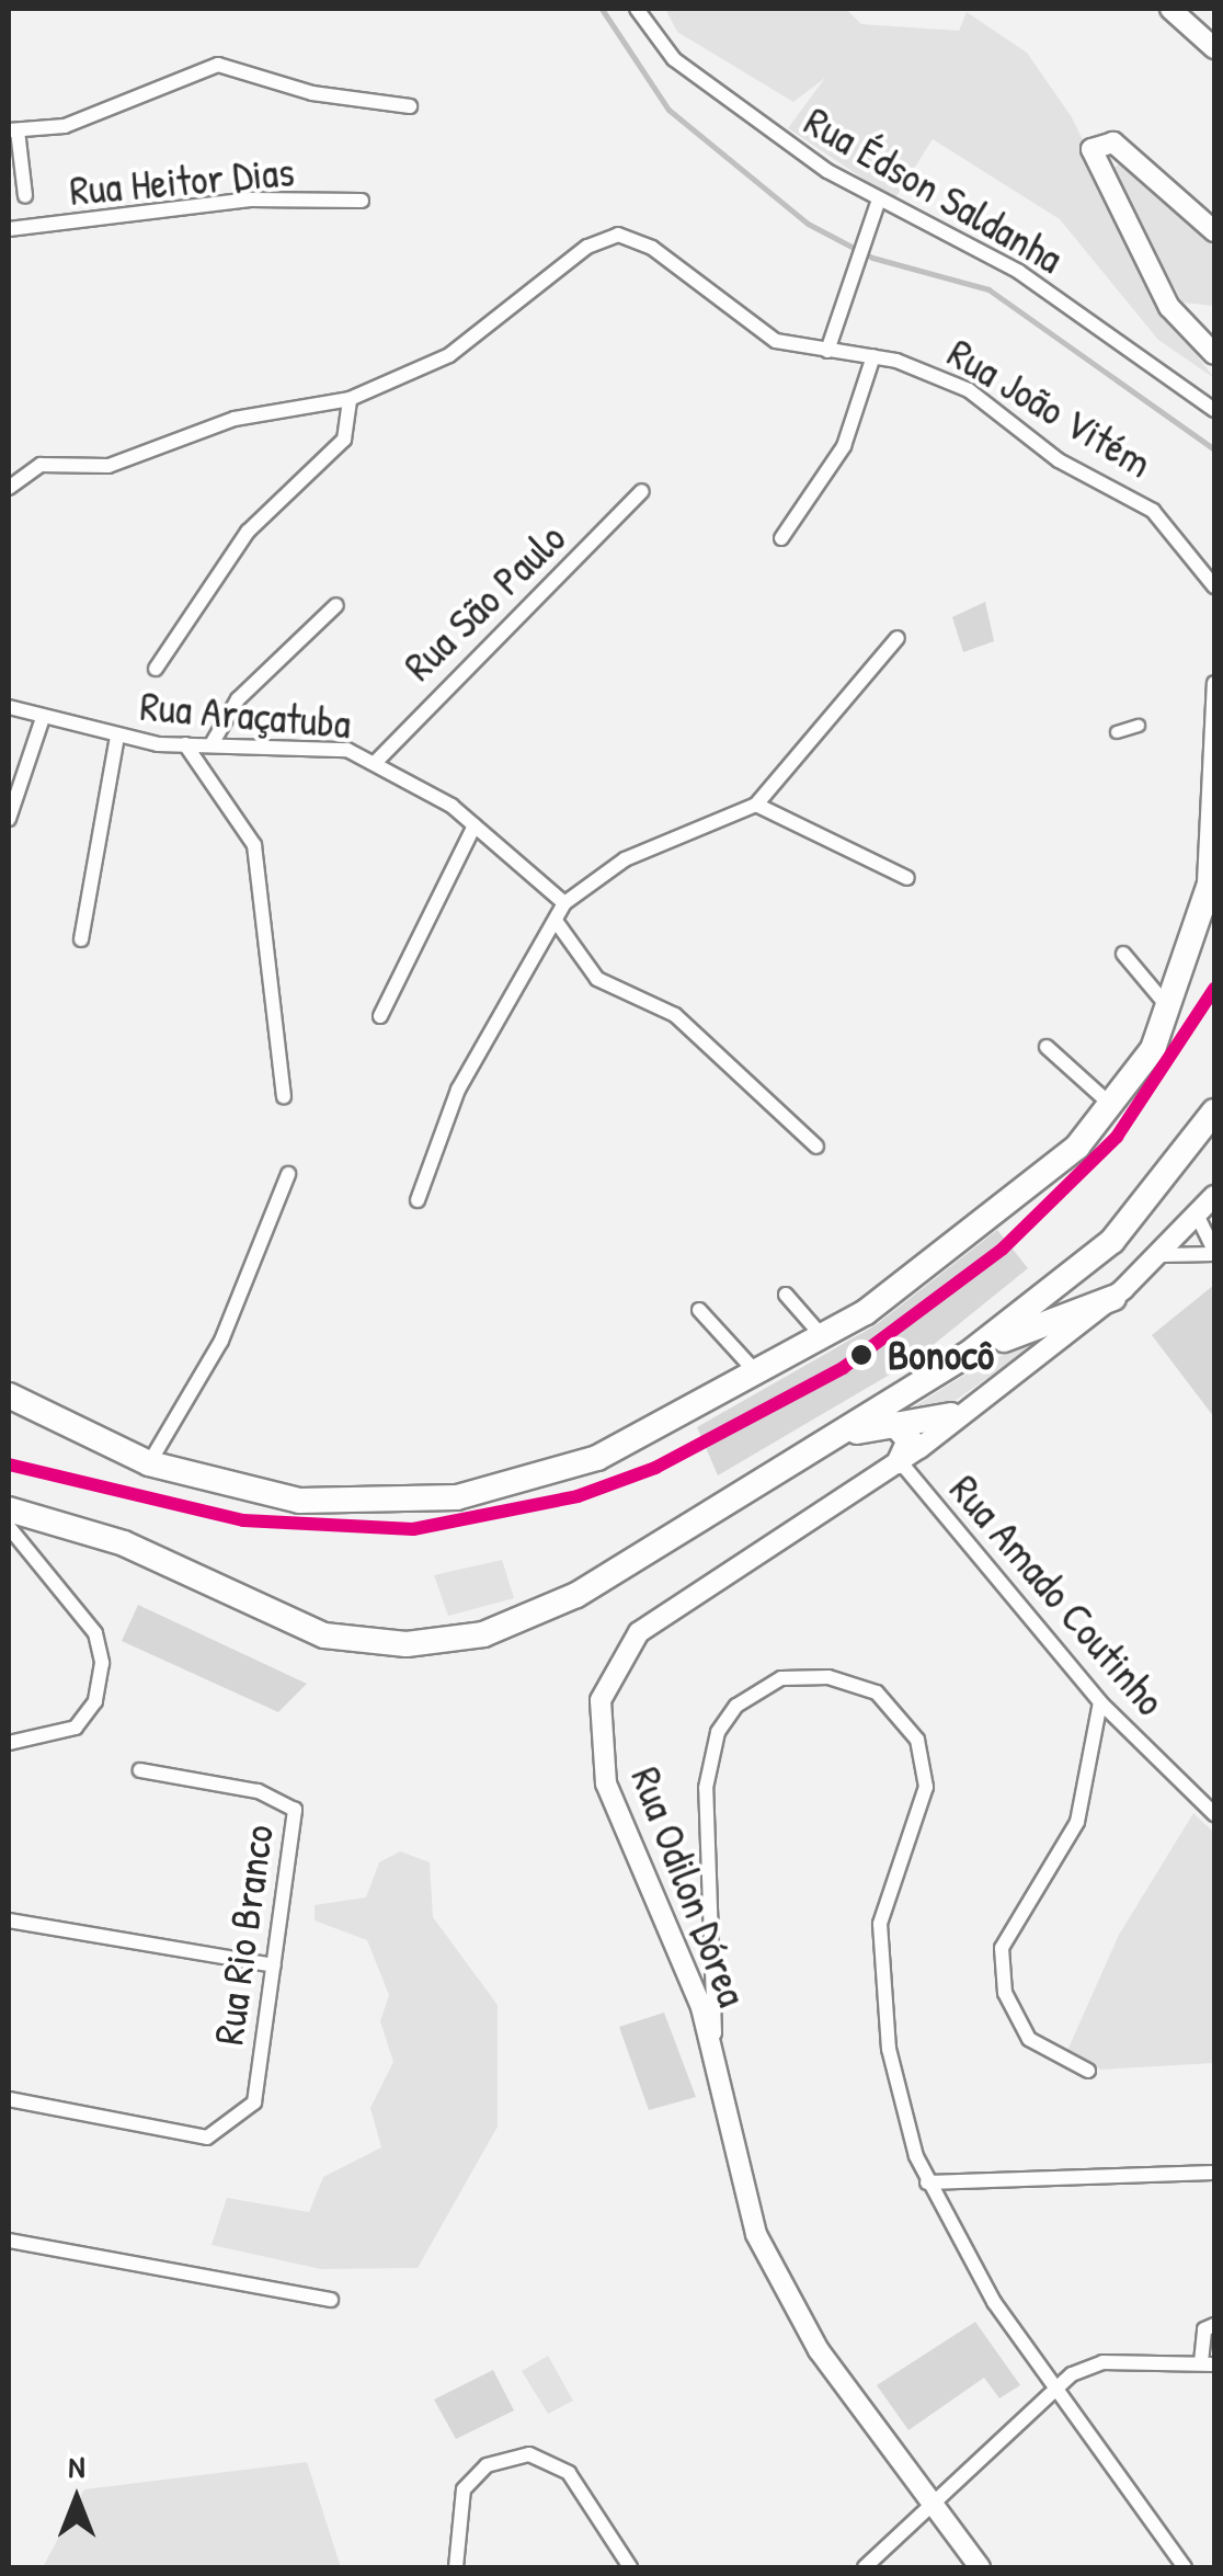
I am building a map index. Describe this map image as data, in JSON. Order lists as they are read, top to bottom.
{
  "streets": {
    "street": [
      "Rua Heitor Dias",
      "Rua Édson Saldanha",
      "Rua João Vitém",
      "Rua São Paulo",
      "Rua Araçatuba",
      "Rua Amado Coutinho",
      "Rua Odilon Dórea",
      "Rua Rio Branco"
    ]
  },
  "crossings": [
    ["Rua São Paulo", "Rua Araçatuba"],
    ["Rua Amado Coutinho", "Rua Odilon Dórea"]
  ],
  "places": ["Bonocô"],
  "north": "top"
}
